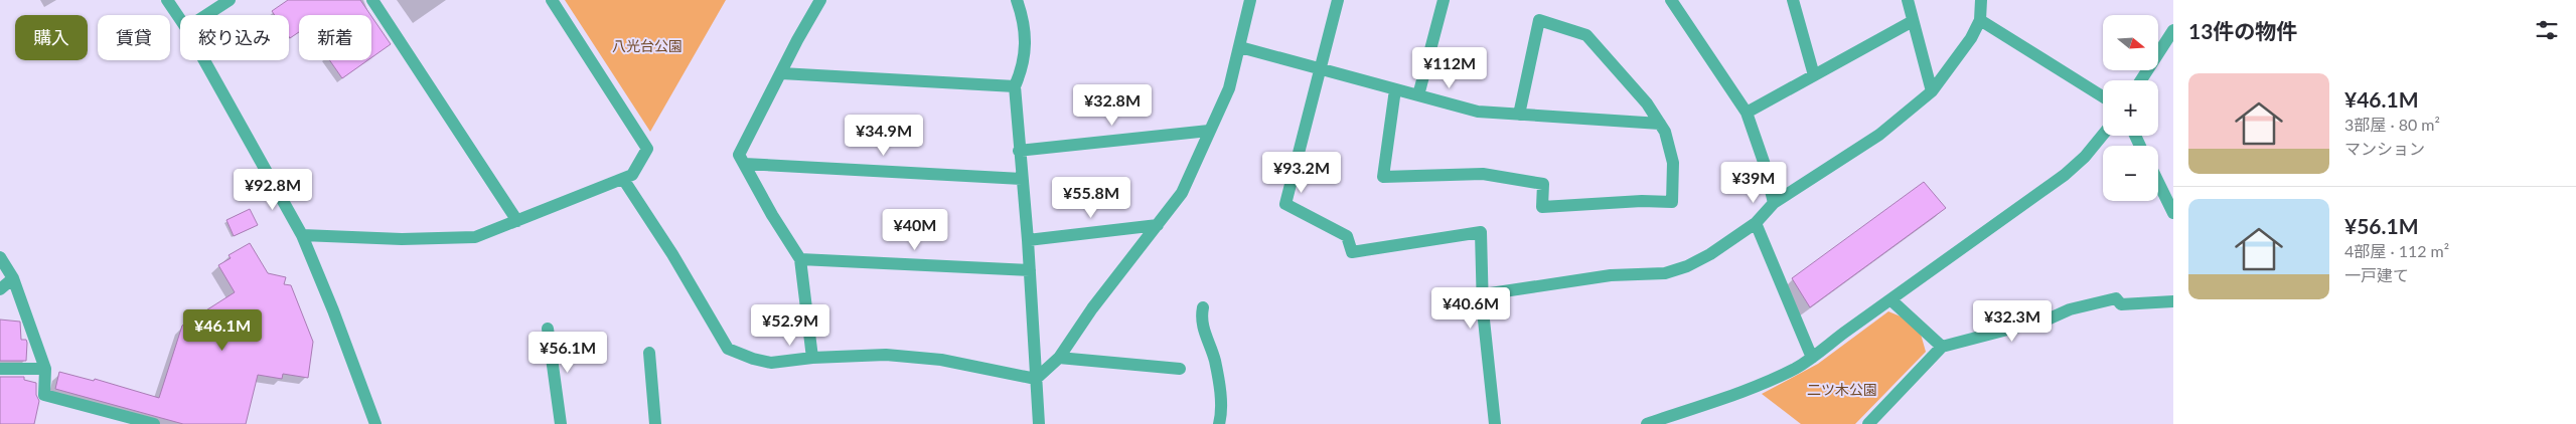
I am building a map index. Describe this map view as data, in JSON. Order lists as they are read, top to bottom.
{
  "parks": ["八光台公園", "二ツ木公園"],
  "north": "right",
  "page": {
    "heading": "13件の物件",
    "map_buttons": ["+", "−"],
    "chip": [
      "購入",
      "賃貸",
      "絞り込み",
      "新着"
    ],
    "price": [
      "¥112M",
      "¥32.8M",
      "¥34.9M",
      "¥93.2M",
      "¥39M",
      "¥92.8M",
      "¥55.8M",
      "¥40M",
      "¥40.6M",
      "¥32.3M",
      "¥52.9M",
      "¥46.1M",
      "¥56.1M"
    ],
    "list": [
      {
        "name": "¥46.1M",
        "note": "3部屋 · 80 m² · マンション"
      },
      {
        "name": "¥56.1M",
        "note": "4部屋 · 112 m² · 一戸建て"
      }
    ]
  }
}
